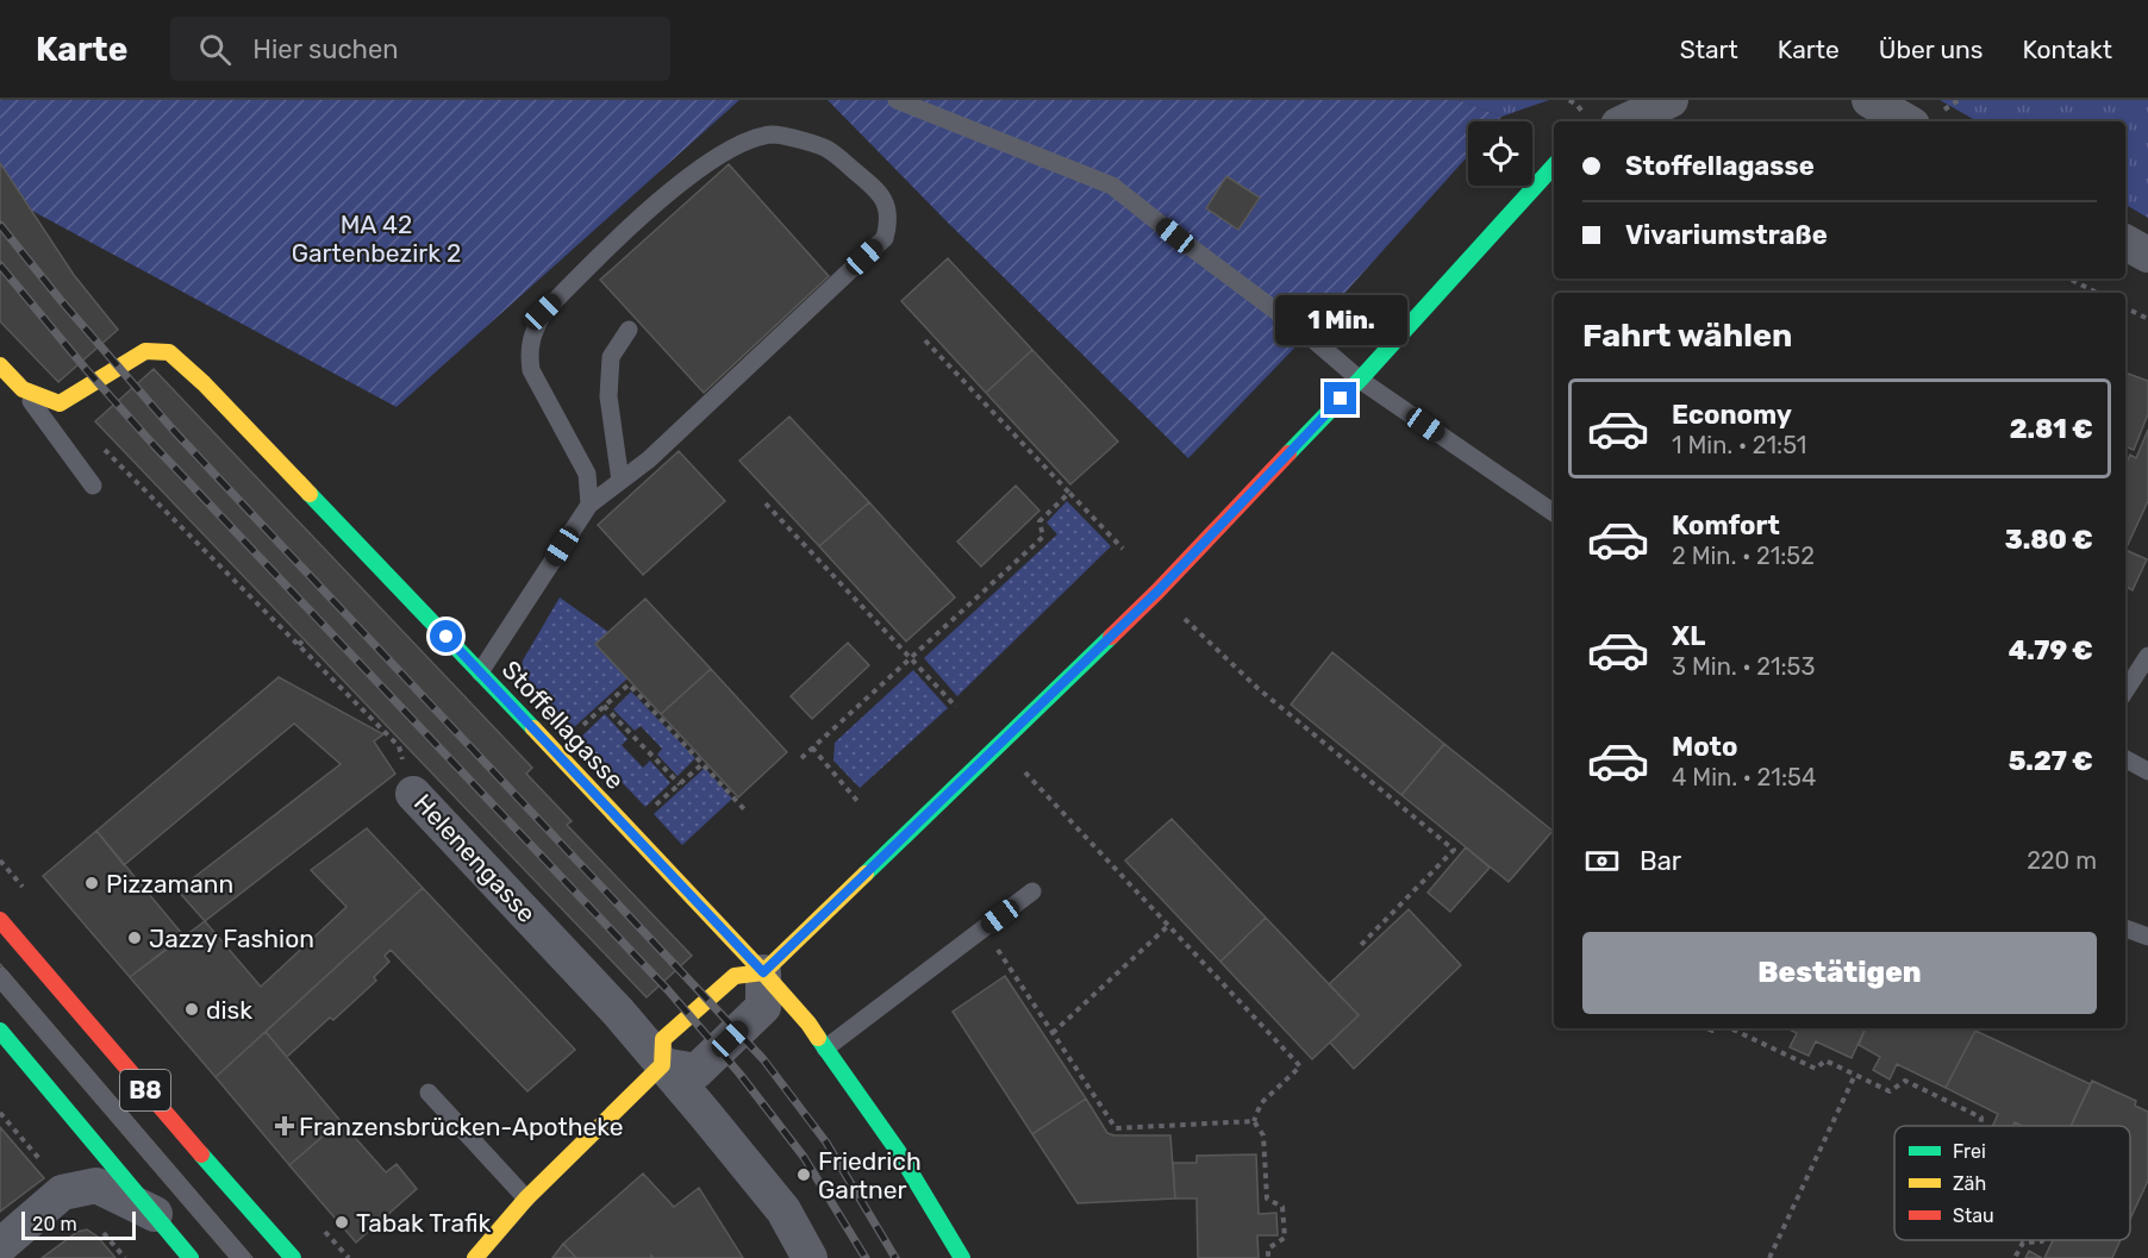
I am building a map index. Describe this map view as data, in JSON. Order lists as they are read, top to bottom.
{
  "streets": {
    "street": ["Stoffellagasse", "Helenengasse", "B8"]
  },
  "parks": ["MA 42 Gartenbezirk 2"],
  "places": {
    "other": [
      "Pizzamann",
      "Jazzy Fashion",
      "disk",
      "Friedrich Gartner",
      "Tabak Trafik"
    ],
    "health": ["Franzensbrücken-Apotheke"]
  },
  "legend": ["Frei", "Zäh", "Stau"],
  "scale_bar": "20 m",
  "page": {
    "header": "Karte",
    "search": "Hier suchen",
    "nav": [
      "Start",
      "Karte",
      "Über uns",
      "Kontakt"
    ],
    "banner": ["Stoffellagasse", "Vivariumstraße"],
    "heading": "Fahrt wählen",
    "bubble": "1 Min.",
    "list": [
      {
        "name": "Economy",
        "note": "1 Min. · 21:51",
        "value": "2.81 €"
      },
      {
        "name": "Komfort",
        "note": "2 Min. · 21:52",
        "value": "3.80 €"
      },
      {
        "name": "XL",
        "note": "3 Min. · 21:53",
        "value": "4.79 €"
      },
      {
        "name": "Moto",
        "note": "4 Min. · 21:54",
        "value": "5.27 €"
      }
    ],
    "pay": ["Bar", "220 m"],
    "buttons": "Bestätigen",
    "scale": "20 m"
  }
}
